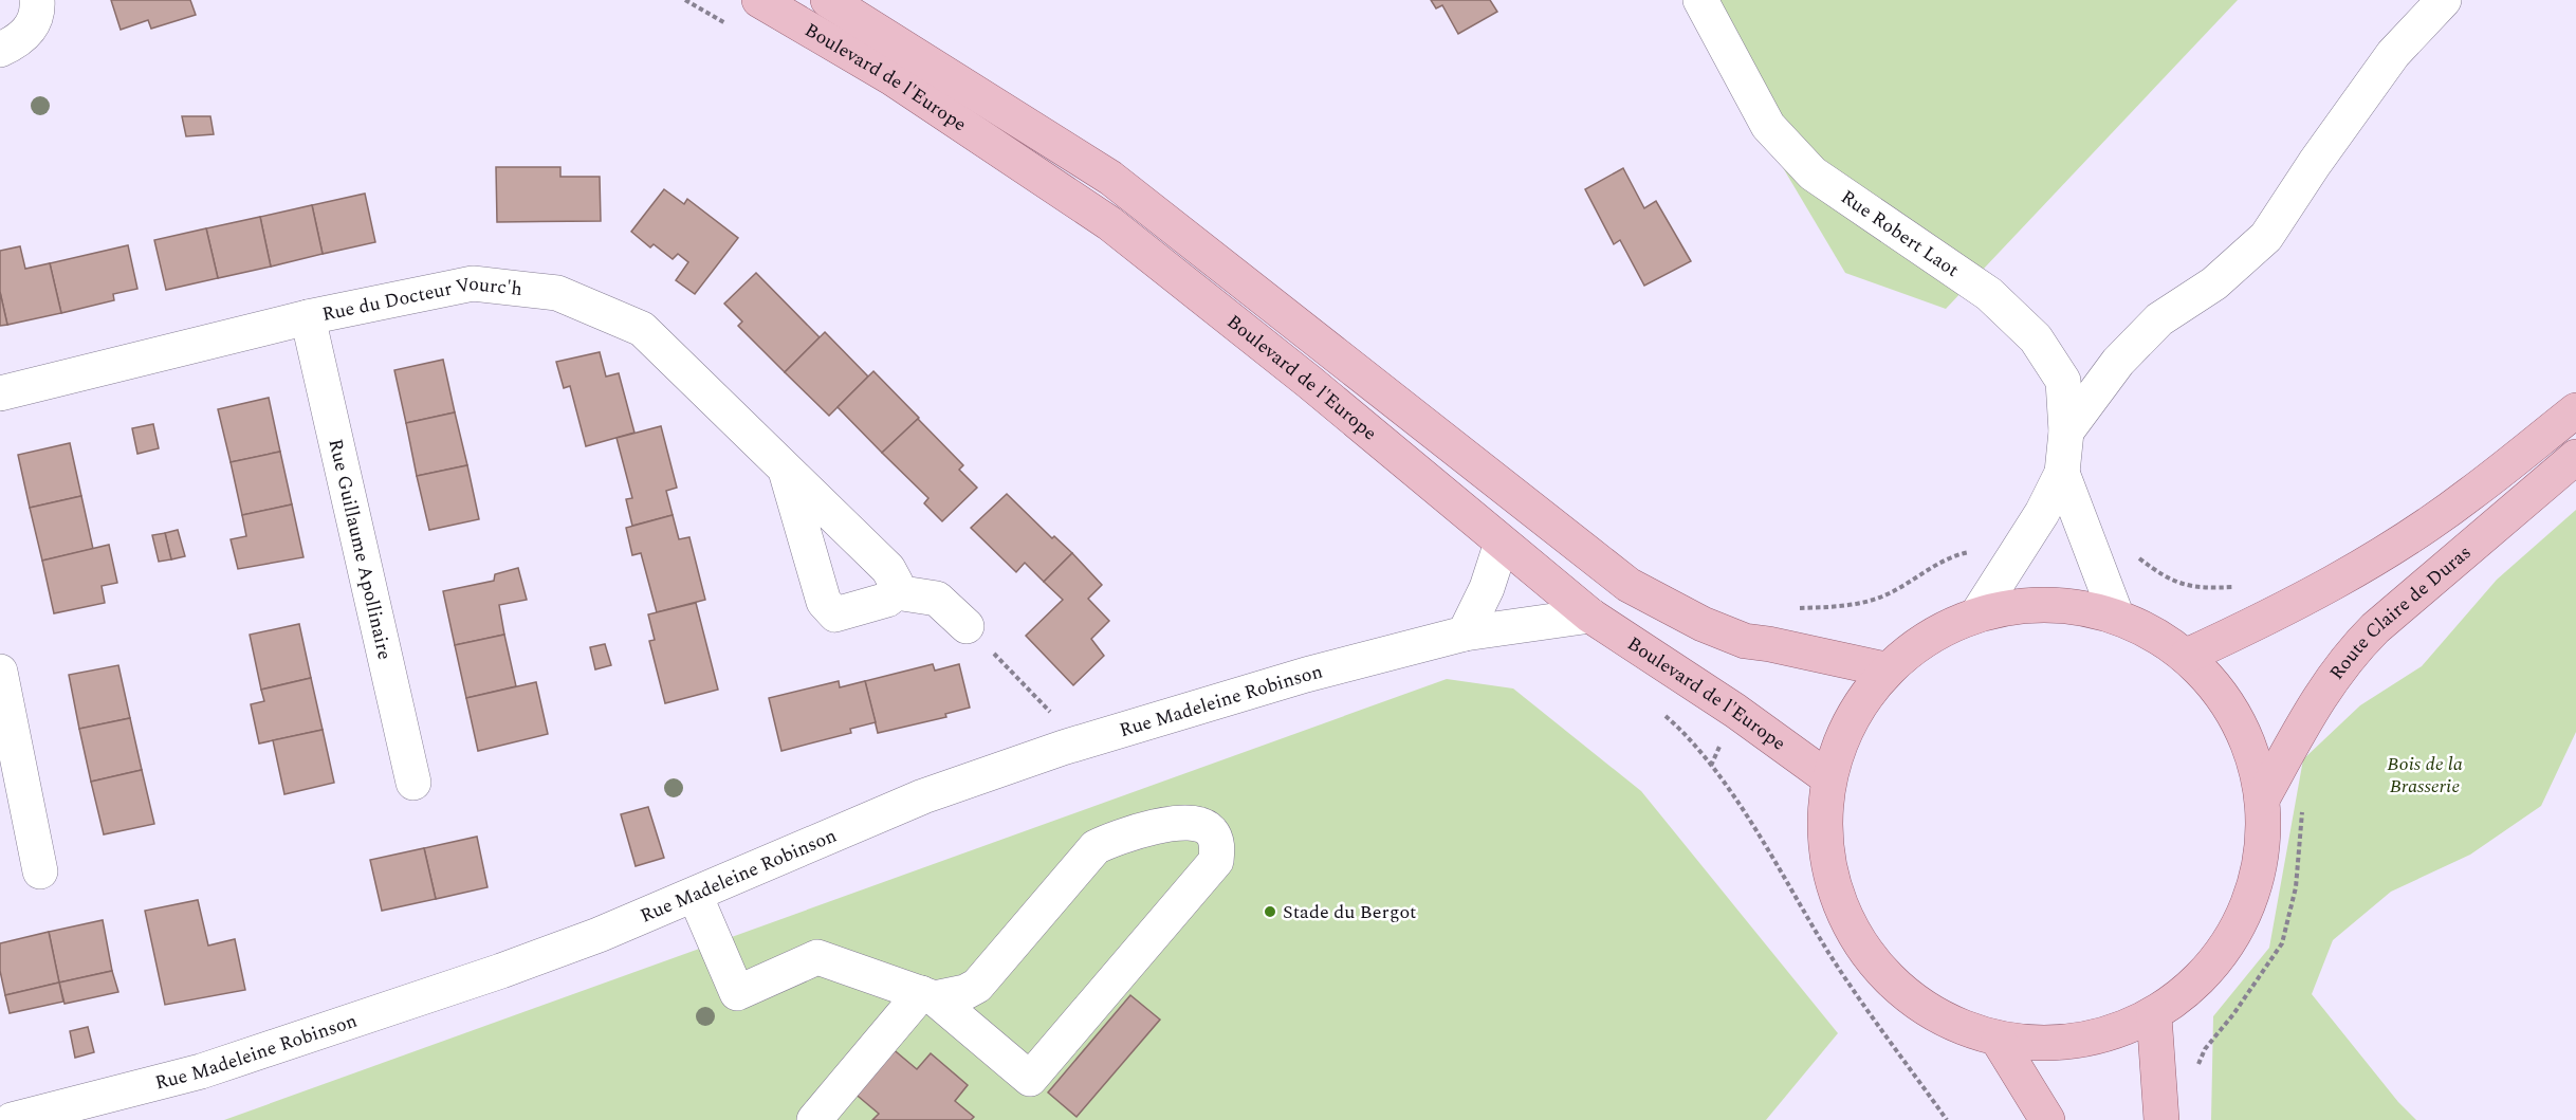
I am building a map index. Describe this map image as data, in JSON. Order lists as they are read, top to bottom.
{
  "streets": {
    "main road": ["Boulevard de l'Europe", "Route Claire de Duras"],
    "street": [
      "Rue Robert Laot",
      "Rue du Docteur Vourc'h",
      "Rue Guillaume Apollinaire",
      "Rue Madeleine Robinson"
    ]
  },
  "crossings": [
    ["Boulevard de l'Europe", "Rue Madeleine Robinson"],
    ["Rue du Docteur Vourc'h", "Rue Guillaume Apollinaire"]
  ],
  "parks": ["Bois de la Brasserie"],
  "places": ["Stade du Bergot"]
}
